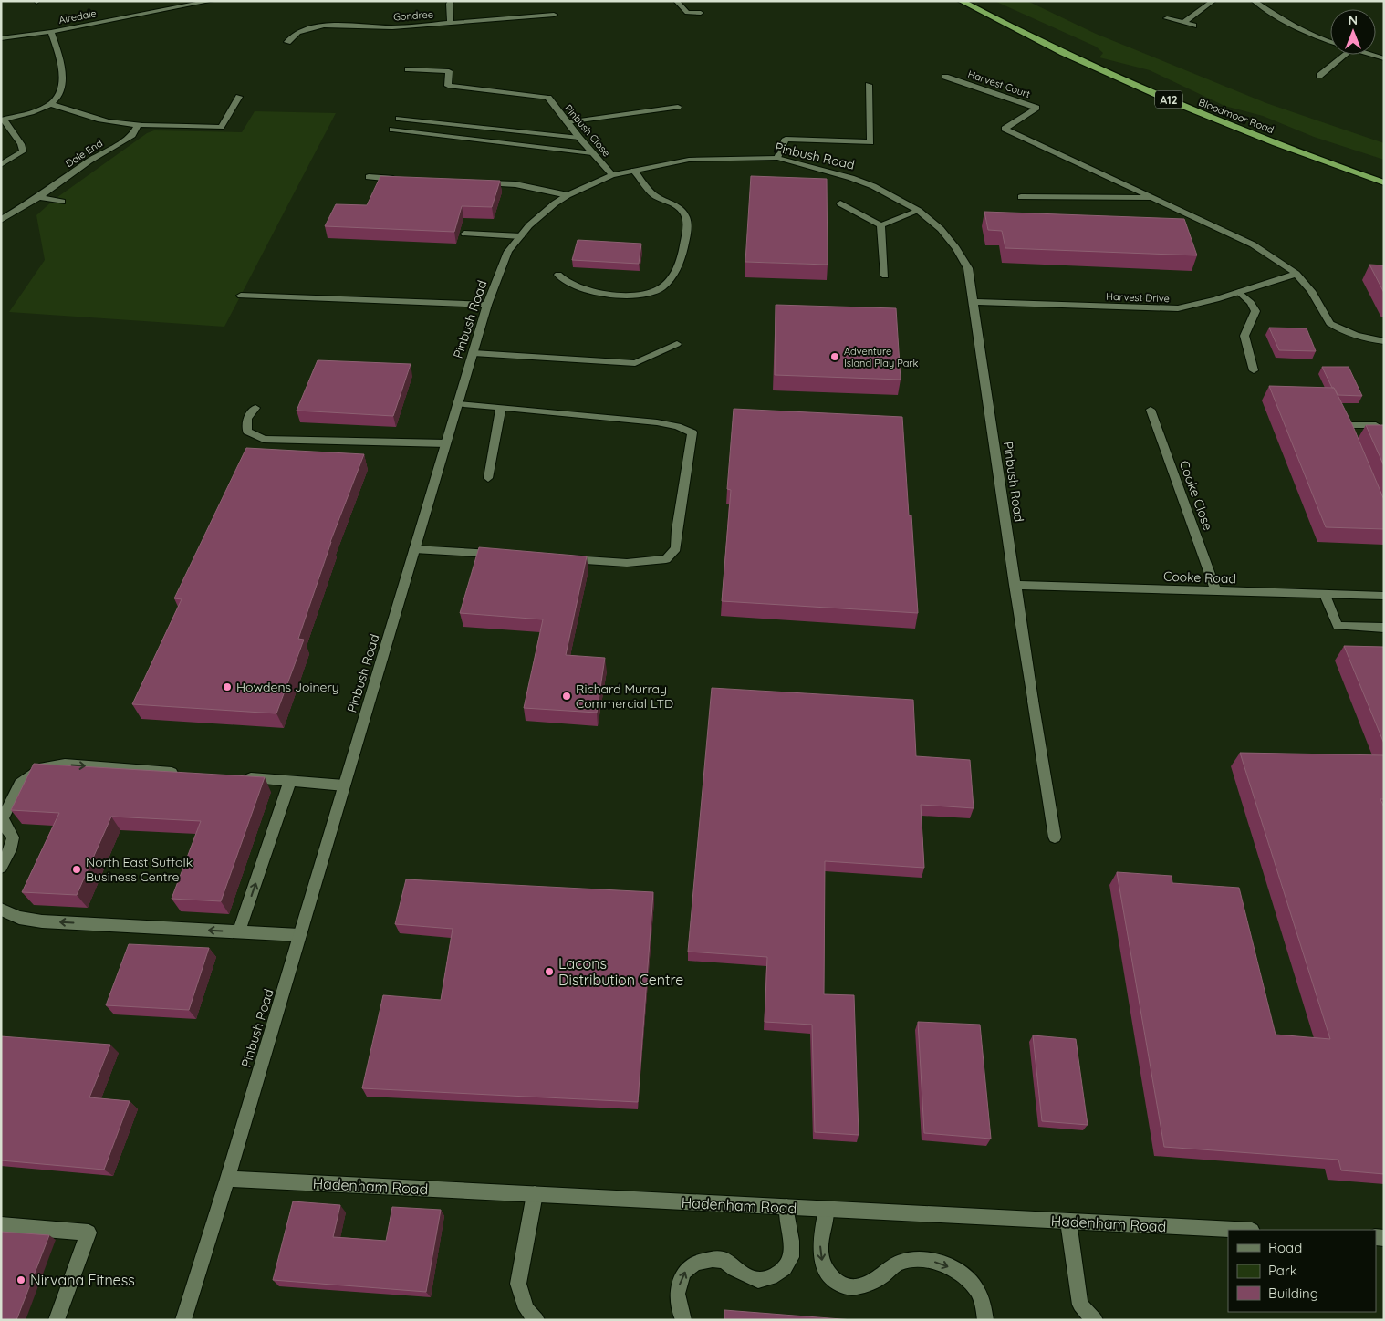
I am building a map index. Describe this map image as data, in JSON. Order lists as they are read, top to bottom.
{
  "streets": {
    "highway": ["A12", "Bloodmoor Road"],
    "street": [
      "Gondree",
      "Airedale",
      "Harvest Court",
      "Pinbush Close",
      "Dale End",
      "Pinbush Road",
      "Harvest Drive",
      "Cooke Close",
      "Cooke Road",
      "Hadenham Road"
    ]
  },
  "crossings": [
    ["Pinbush Close", "Pinbush Road"],
    ["Pinbush Road", "Harvest Drive"],
    ["Pinbush Road", "Cooke Road"],
    ["Pinbush Road", "Hadenham Road"],
    ["Cooke Close", "Cooke Road"]
  ],
  "places": [
    "Adventure Island Play Park",
    "Howdens Joinery",
    "Richard Murray Commercial LTD",
    "North East Suffolk Business Centre",
    "Lacons Distribution Centre",
    "Nirvana Fitness"
  ],
  "legend": ["Road", "Park", "Building"],
  "north": "top"
}
